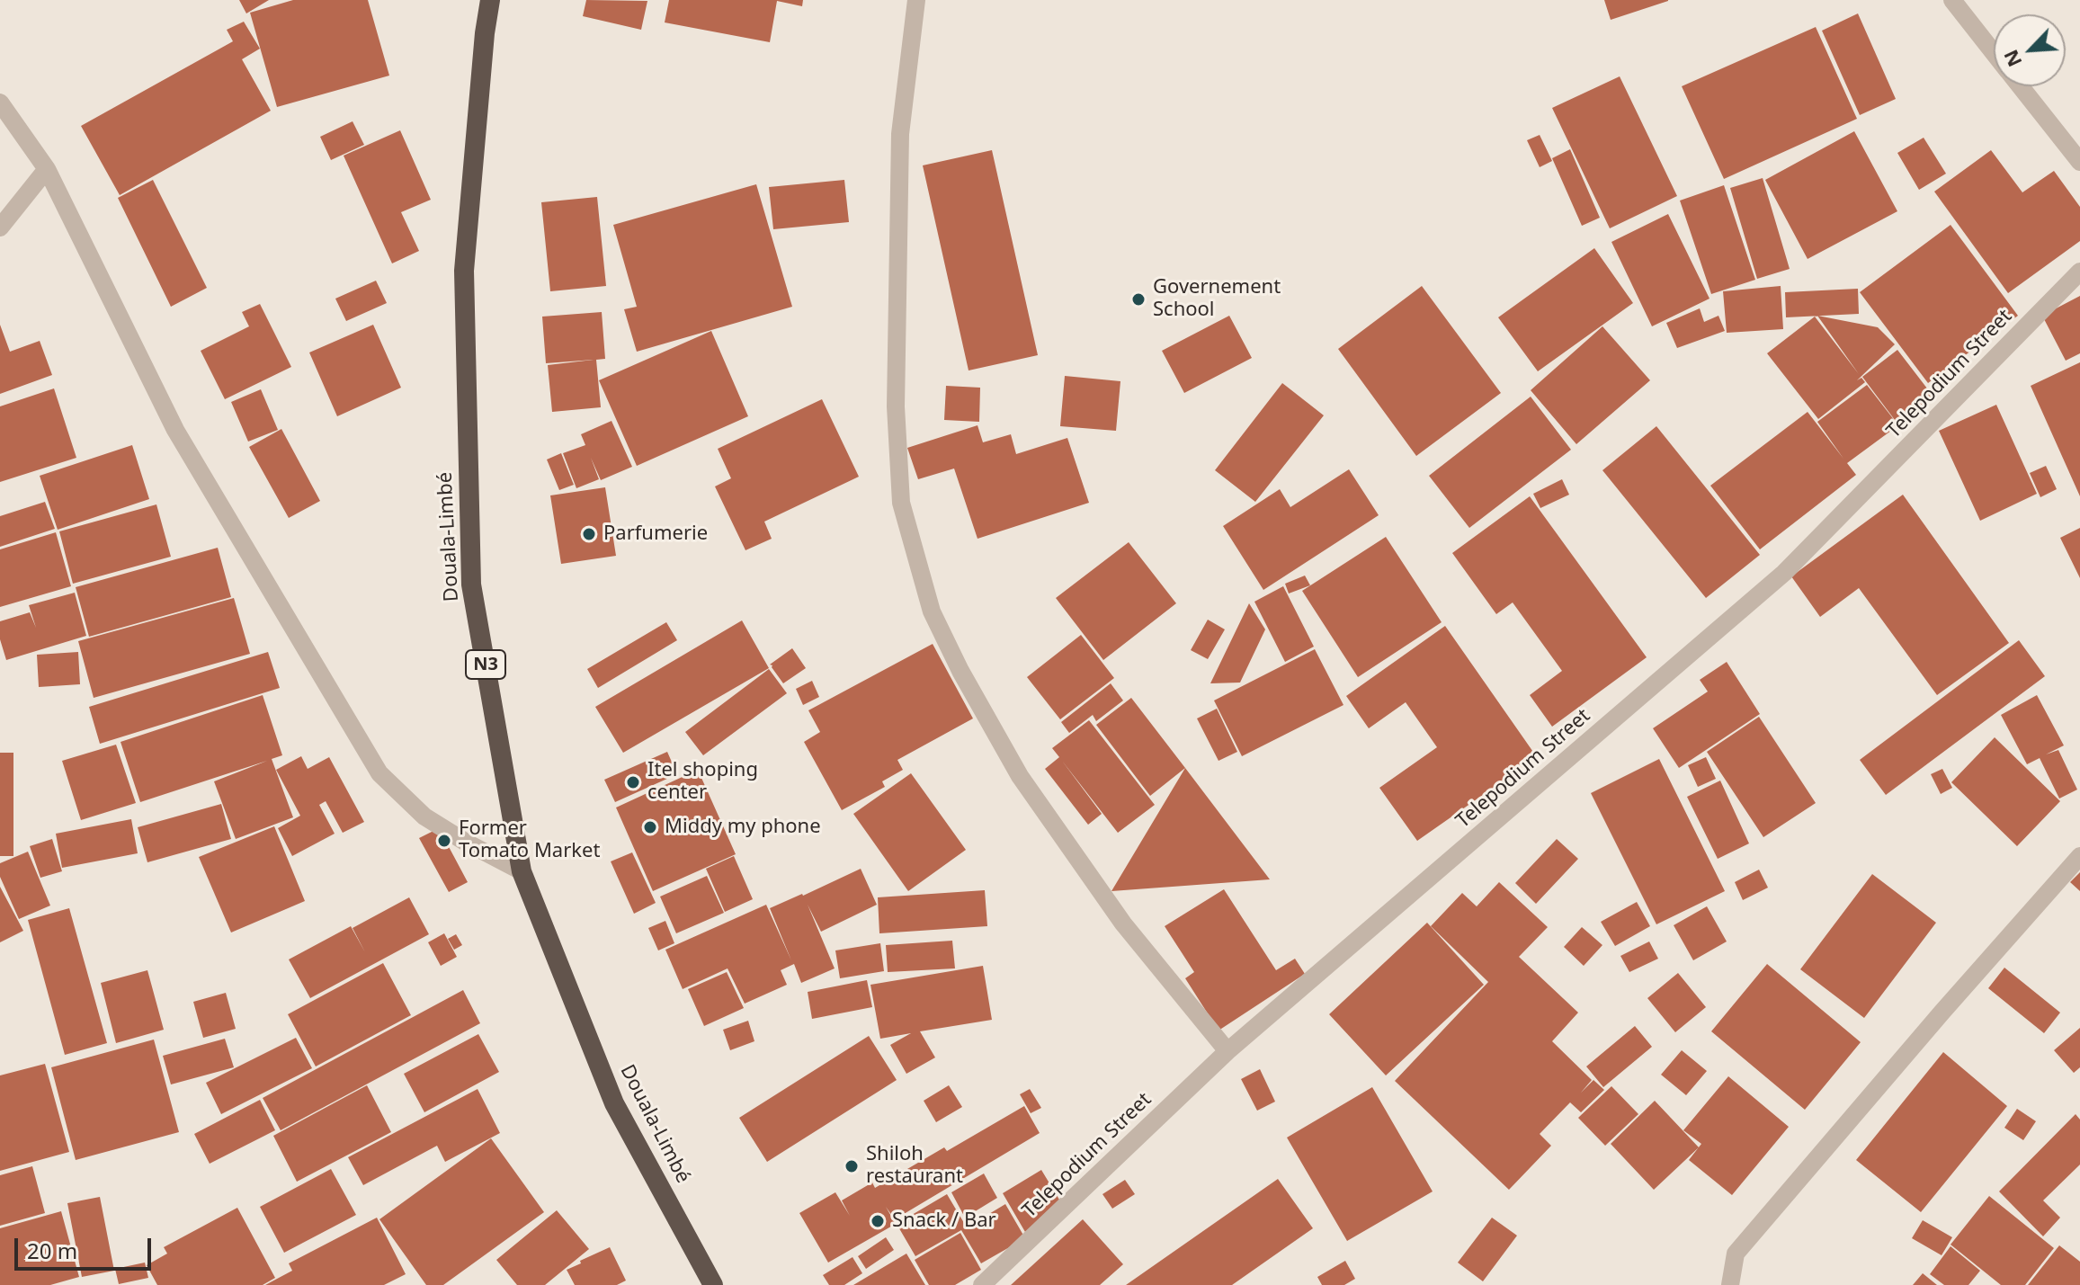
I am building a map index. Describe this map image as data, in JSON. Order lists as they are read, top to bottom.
{
  "streets": {
    "highway": ["Douala-Limbé", "N3"],
    "street": ["Telepodium Street"]
  },
  "places": [
    "Governement School",
    "Parfumerie",
    "Itel shoping center",
    "Middy my phone",
    "Former Tomato Market",
    "Shiloh restaurant",
    "Snack / Bar"
  ],
  "scale_bar": "20 m",
  "north": "bottom left"
}
